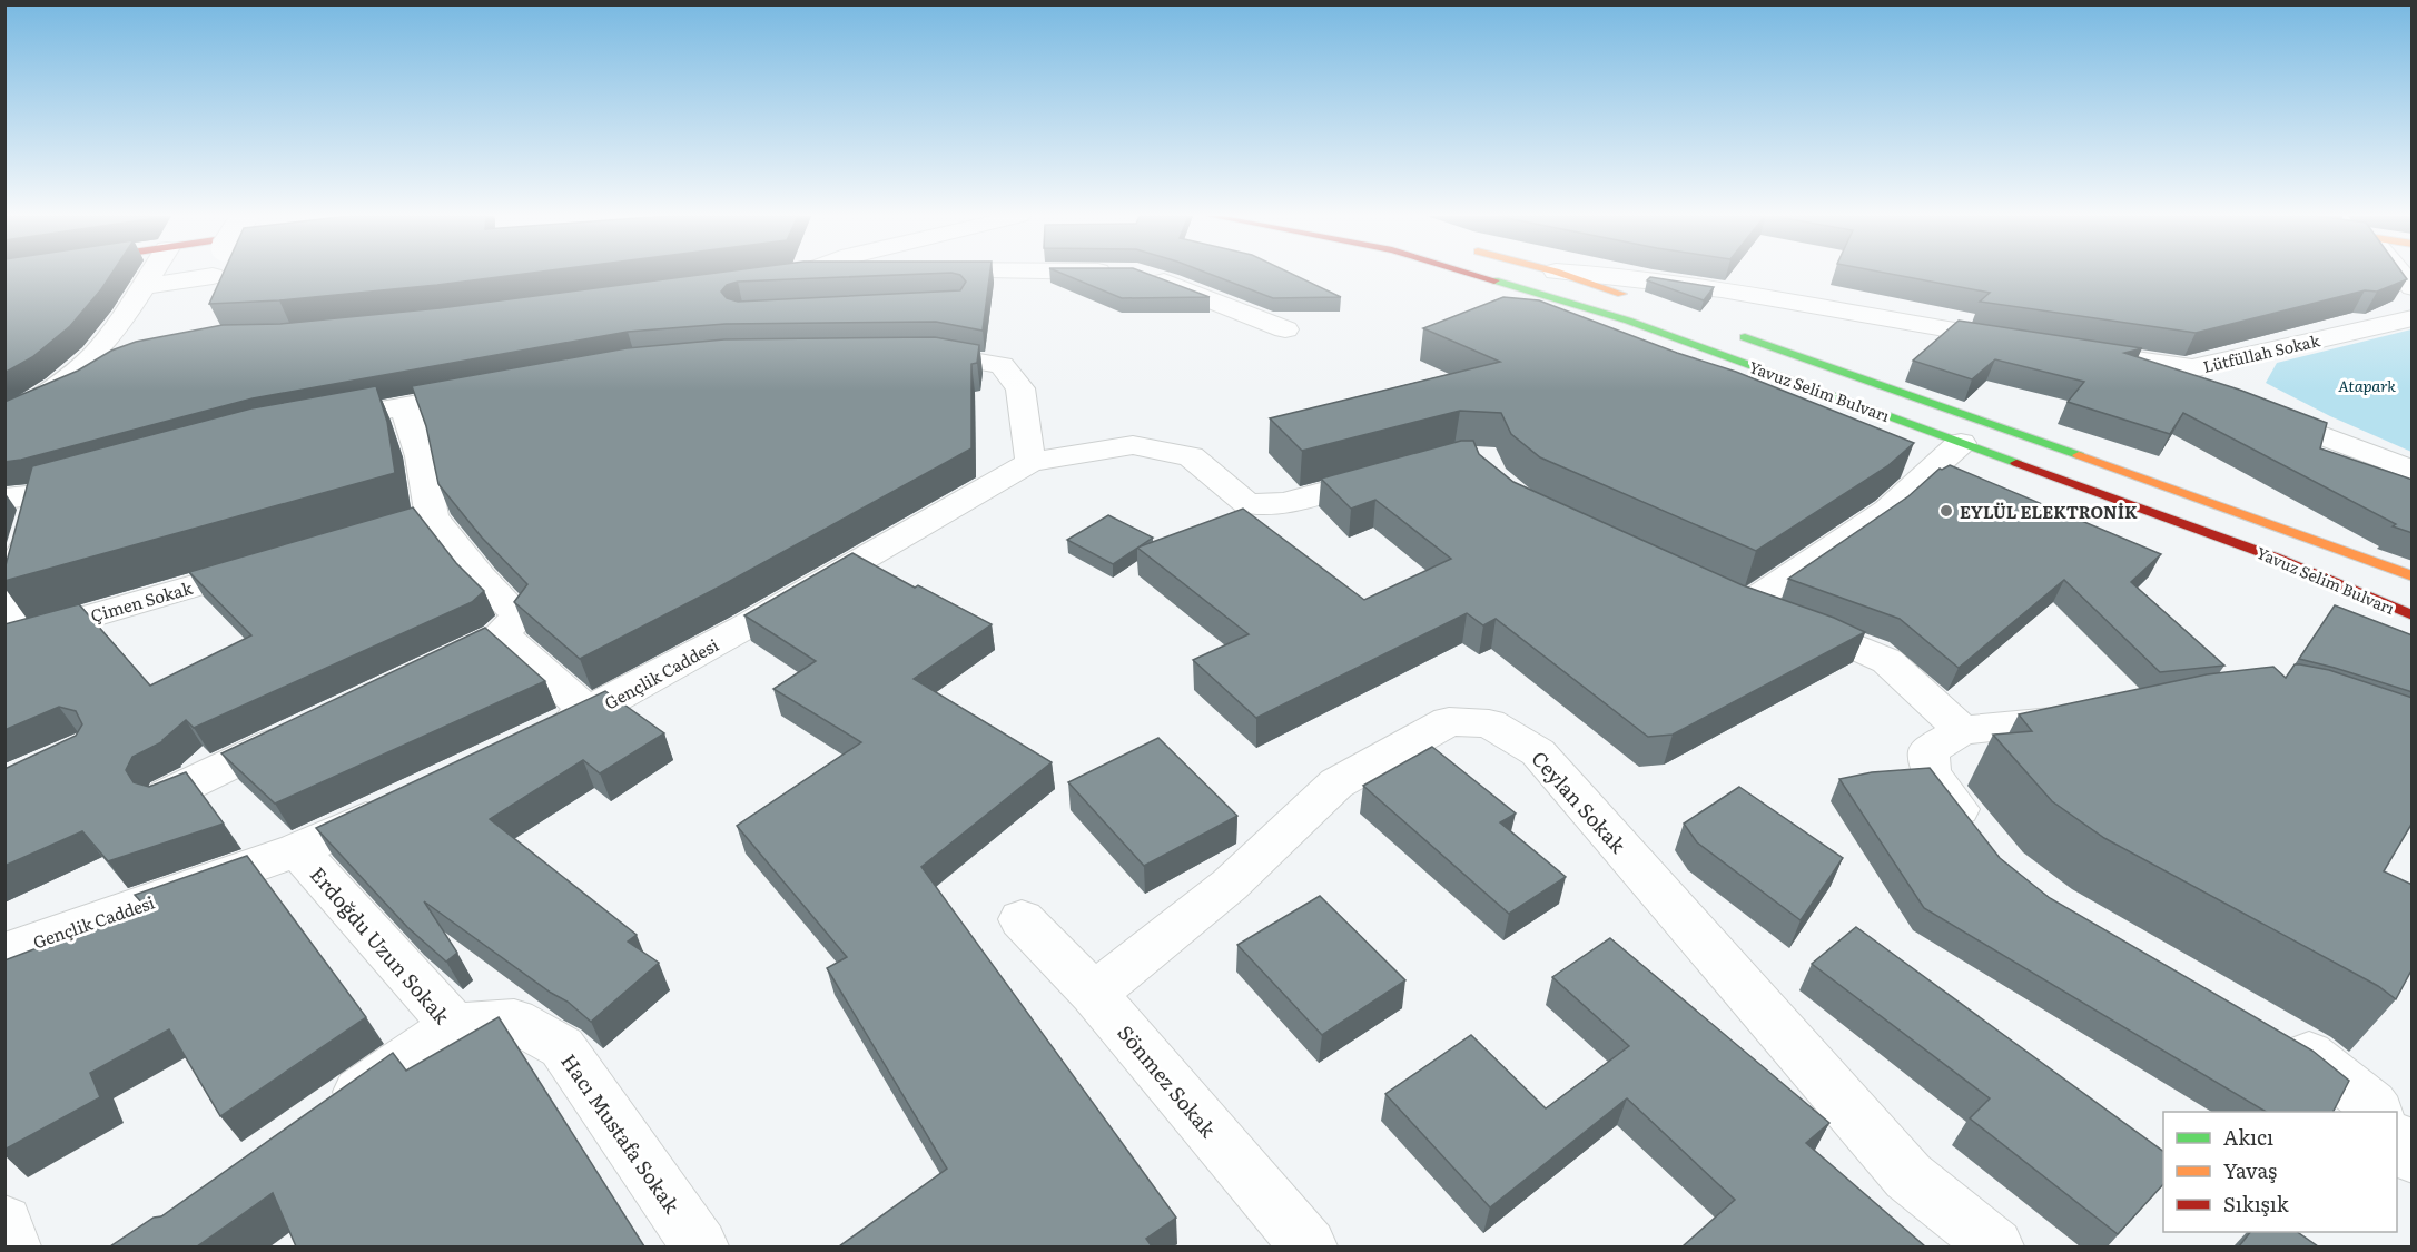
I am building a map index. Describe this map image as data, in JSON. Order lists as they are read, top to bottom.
{
  "streets": {
    "main road": ["Yavuz Selim Bulvarı"],
    "street": [
      "Lütfüllah Sokak",
      "Çimen Sokak",
      "Gençlik Caddesi",
      "Ceylan Sokak",
      "Erdoğdu Uzun Sokak",
      "Sönmez Sokak",
      "Hacı Mustafa Sokak"
    ]
  },
  "crossings": [
    ["Gençlik Caddesi", "Erdoğdu Uzun Sokak"],
    ["Ceylan Sokak", "Sönmez Sokak"],
    ["Erdoğdu Uzun Sokak", "Hacı Mustafa Sokak"]
  ],
  "parks": ["Atapark"],
  "places": ["EYLÜL ELEKTRONİK"],
  "legend": ["Akıcı", "Yavaş", "Sıkışık"]
}
